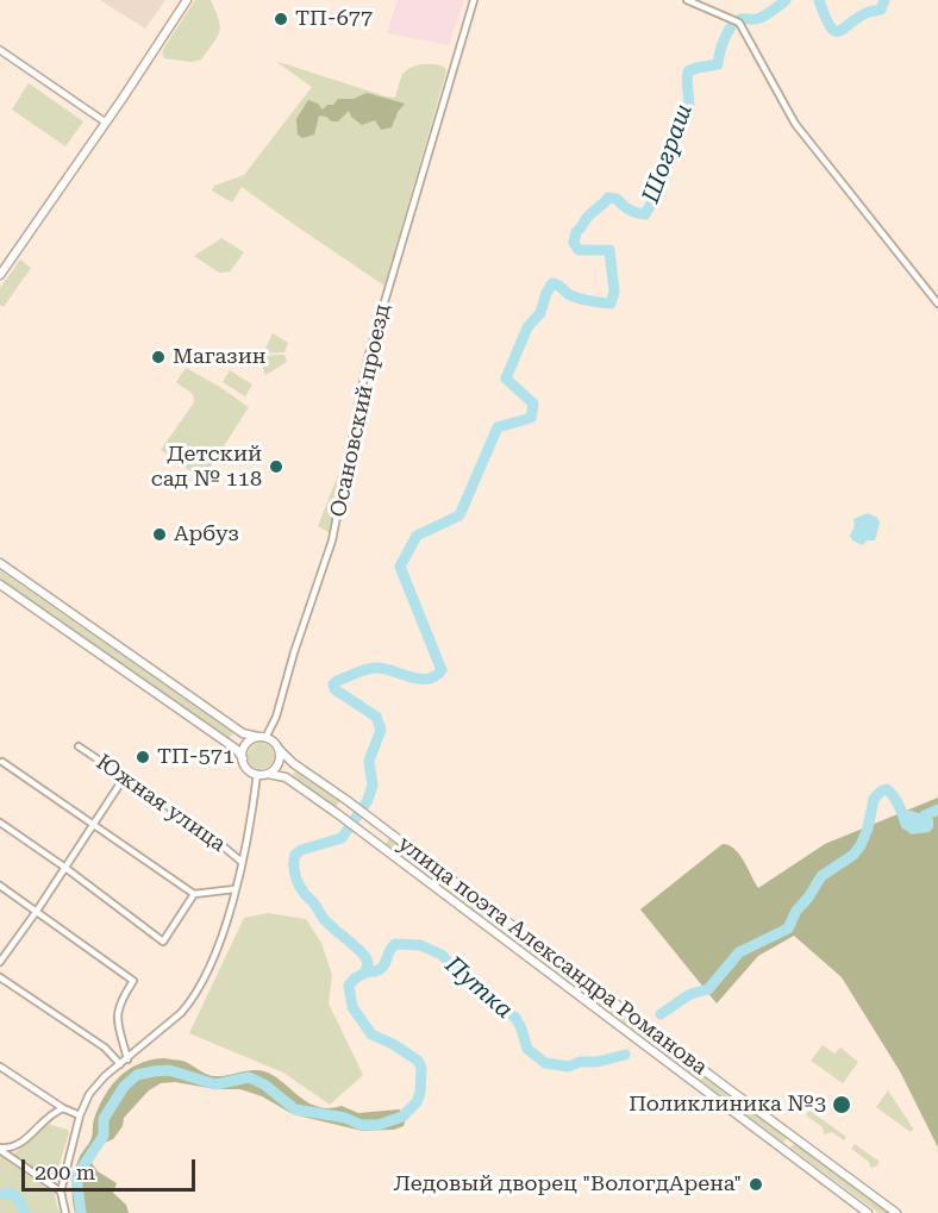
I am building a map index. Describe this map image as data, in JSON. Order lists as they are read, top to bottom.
{
  "streets": {
    "main road": ["улица поэта Александра Романова"],
    "street": ["Осановский проезд", "Южная улица"]
  },
  "crossings": [
    ["Осановский проезд", "улица поэта Александра Романова"]
  ],
  "water": ["Шограш", "Путка"],
  "places": [
    "ТП-677",
    "Магазин",
    "Детский сад № 118",
    "Арбуз",
    "ТП-571",
    "Поликлиника №3",
    "Ледовый дворец \"ВологдАрена\""
  ],
  "scale_bar": "200 m"
}
